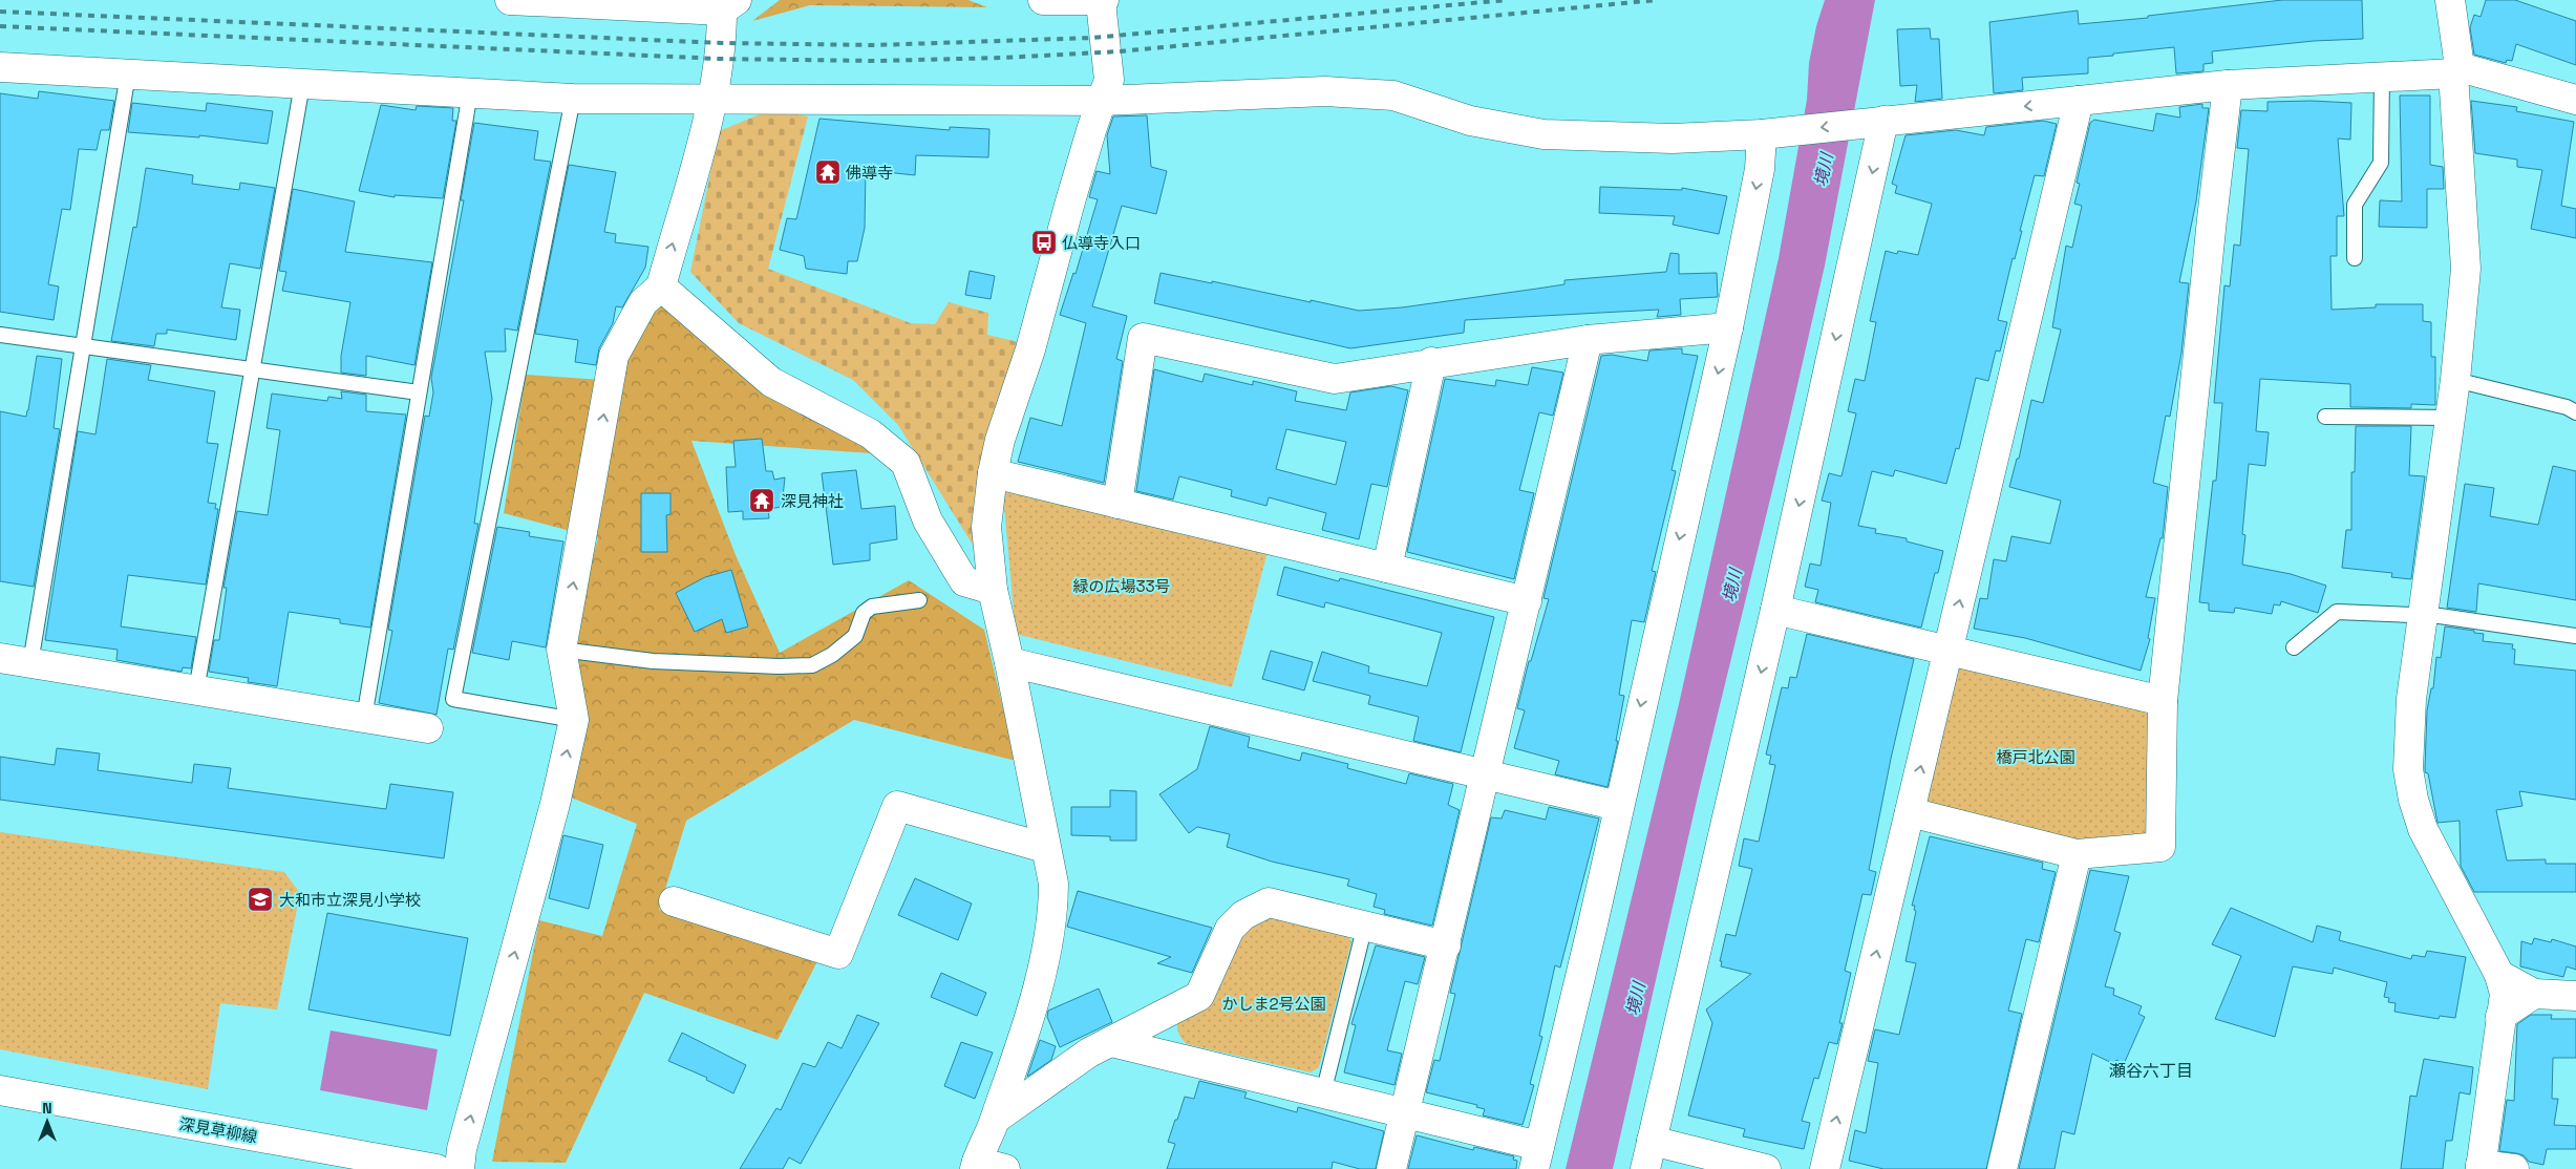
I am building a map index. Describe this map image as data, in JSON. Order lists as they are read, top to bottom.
{
  "streets": {
    "street": ["深見草柳線"]
  },
  "districts": ["瀬谷六丁目"],
  "water": ["境川"],
  "parks": ["緑の広場33号", "橋戸北公園", "かしま2号公園"],
  "places": {
    "temple": ["佛導寺", "深見神社"],
    "bus stop": ["仏導寺入口"],
    "school or university": ["大和市立深見小学校"]
  },
  "north": "top"
}
